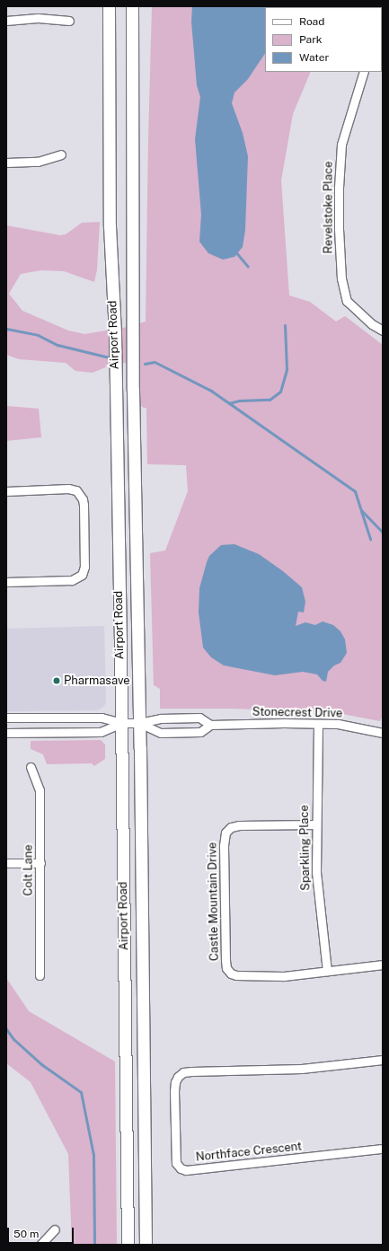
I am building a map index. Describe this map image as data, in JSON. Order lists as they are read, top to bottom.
{
  "streets": {
    "main road": ["Airport Road"],
    "street": [
      "Revelstoke Place",
      "Stonecrest Drive",
      "Sparkling Place",
      "Colt Lane",
      "Castle Mountain Drive",
      "Northface Crescent"
    ]
  },
  "crossings": [
    ["Airport Road", "Stonecrest Drive"],
    ["Stonecrest Drive", "Sparkling Place"],
    ["Sparkling Place", "Castle Mountain Drive"]
  ],
  "places": ["Pharmasave"],
  "legend": ["Road", "Park", "Water"],
  "scale_bar": "50 m"
}
